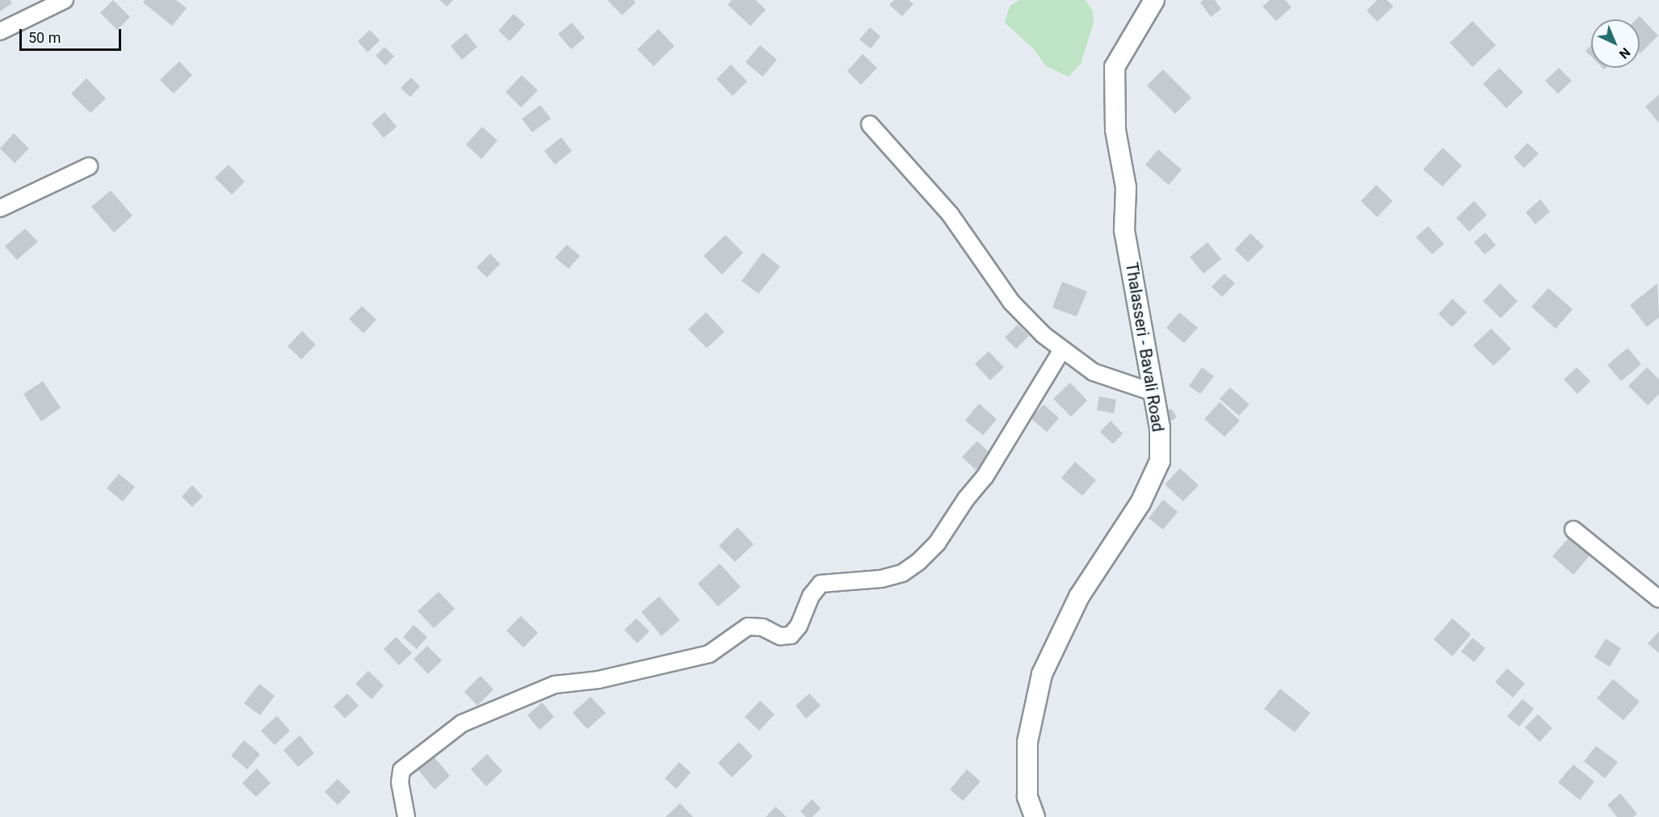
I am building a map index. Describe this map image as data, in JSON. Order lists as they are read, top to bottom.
{
  "streets": {
    "main road": ["Thalasseri - Bavali Road"]
  },
  "scale_bar": "50 m",
  "north": "bottom right"
}
